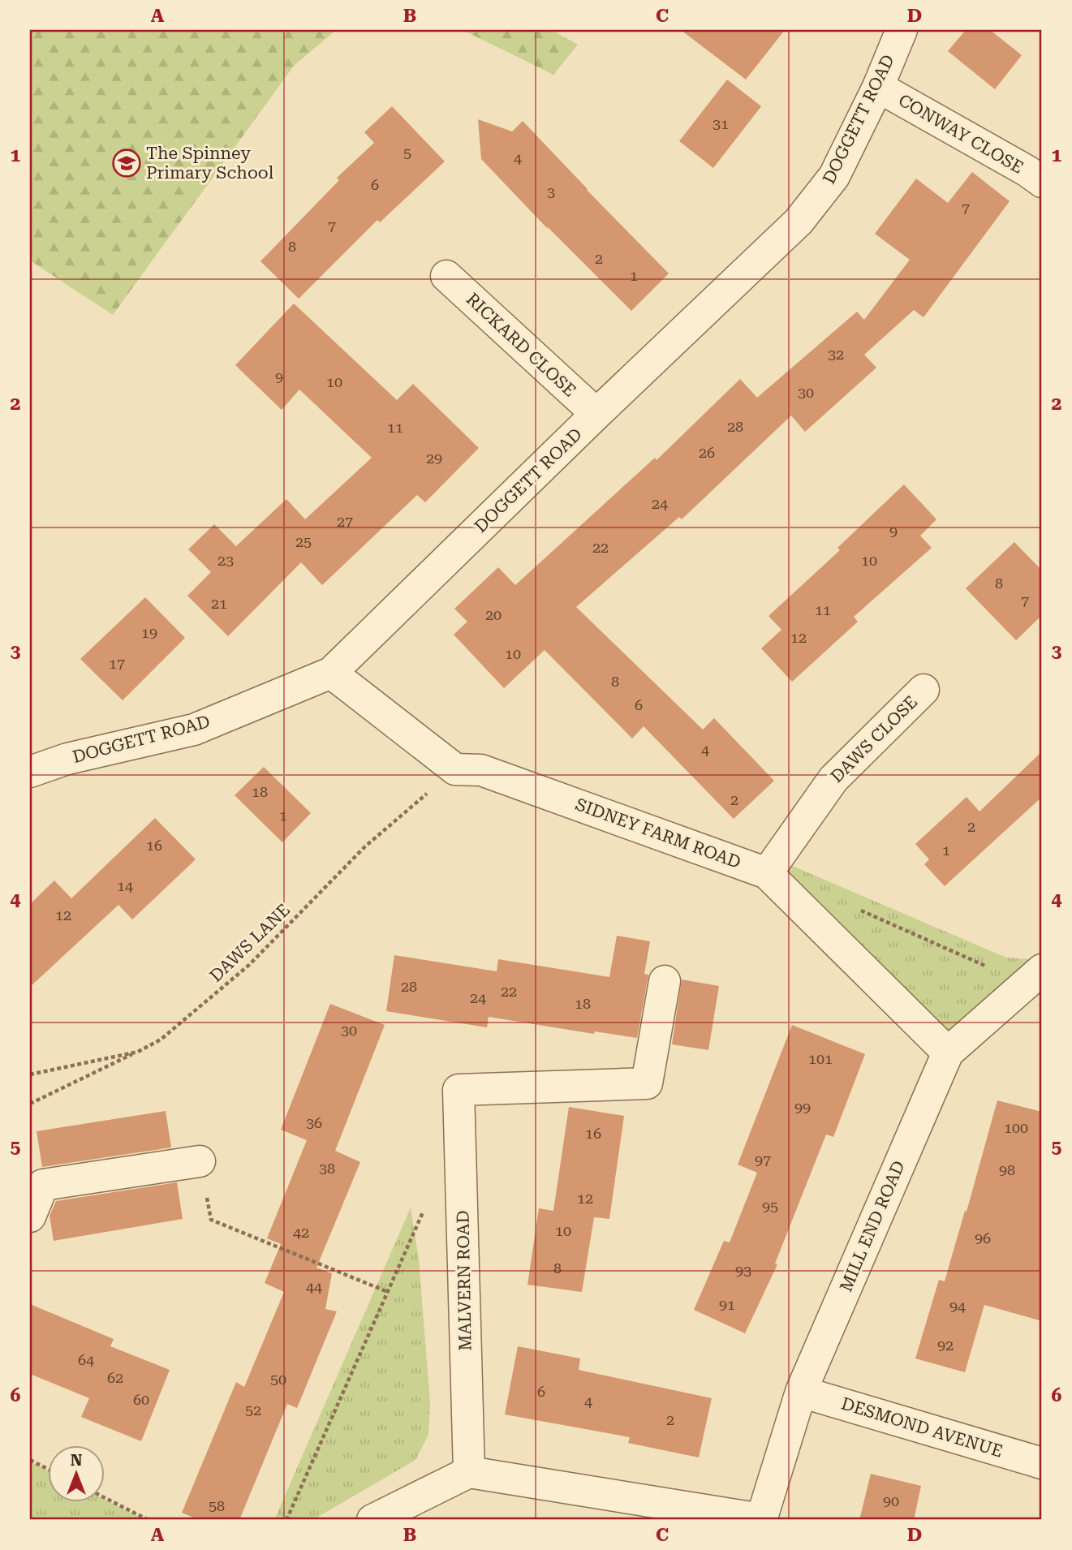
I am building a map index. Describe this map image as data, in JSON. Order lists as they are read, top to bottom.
{
  "streets": {
    "street": [
      "DOGGETT ROAD",
      "CONWAY CLOSE",
      "RICKARD CLOSE",
      "DAWS CLOSE",
      "SIDNEY FARM ROAD",
      "MILL END ROAD",
      "MALVERN ROAD",
      "DESMOND AVENUE"
    ],
    "path": ["DAWS LANE"]
  },
  "crossings": [
    ["DOGGETT ROAD", "CONWAY CLOSE"],
    ["DOGGETT ROAD", "RICKARD CLOSE"],
    ["DAWS CLOSE", "SIDNEY FARM ROAD"],
    ["SIDNEY FARM ROAD", "DAWS LANE"],
    ["SIDNEY FARM ROAD", "MILL END ROAD"],
    ["MILL END ROAD", "DESMOND AVENUE"]
  ],
  "places": {
    "school or university": ["The Spinney Primary School"]
  },
  "house_numbers": [
    "31",
    "5",
    "4",
    "6",
    "3",
    "7",
    "7",
    "8",
    "2",
    "1",
    "32",
    "9",
    "10",
    "30",
    "28",
    "11",
    "26",
    "29",
    "24",
    "27",
    "9",
    "25",
    "22",
    "23",
    "10",
    "8",
    "7",
    "21",
    "11",
    "20",
    "19",
    "12",
    "10",
    "17",
    "8",
    "6",
    "4",
    "18",
    "2",
    "1",
    "2",
    "16",
    "1",
    "14",
    "12",
    "28",
    "22",
    "24",
    "18",
    "30",
    "101",
    "99",
    "36",
    "100",
    "16",
    "97",
    "38",
    "98",
    "12",
    "95",
    "10",
    "42",
    "96",
    "8",
    "93",
    "44",
    "91",
    "94",
    "92",
    "64",
    "62",
    "50",
    "6",
    "60",
    "4",
    "52",
    "2",
    "90",
    "58"
  ],
  "north": "top",
  "grid": {
    "columns": [
      "A",
      "B",
      "C",
      "D"
    ],
    "rows": [
      "1",
      "2",
      "3",
      "4",
      "5",
      "6"
    ]
  }
}
